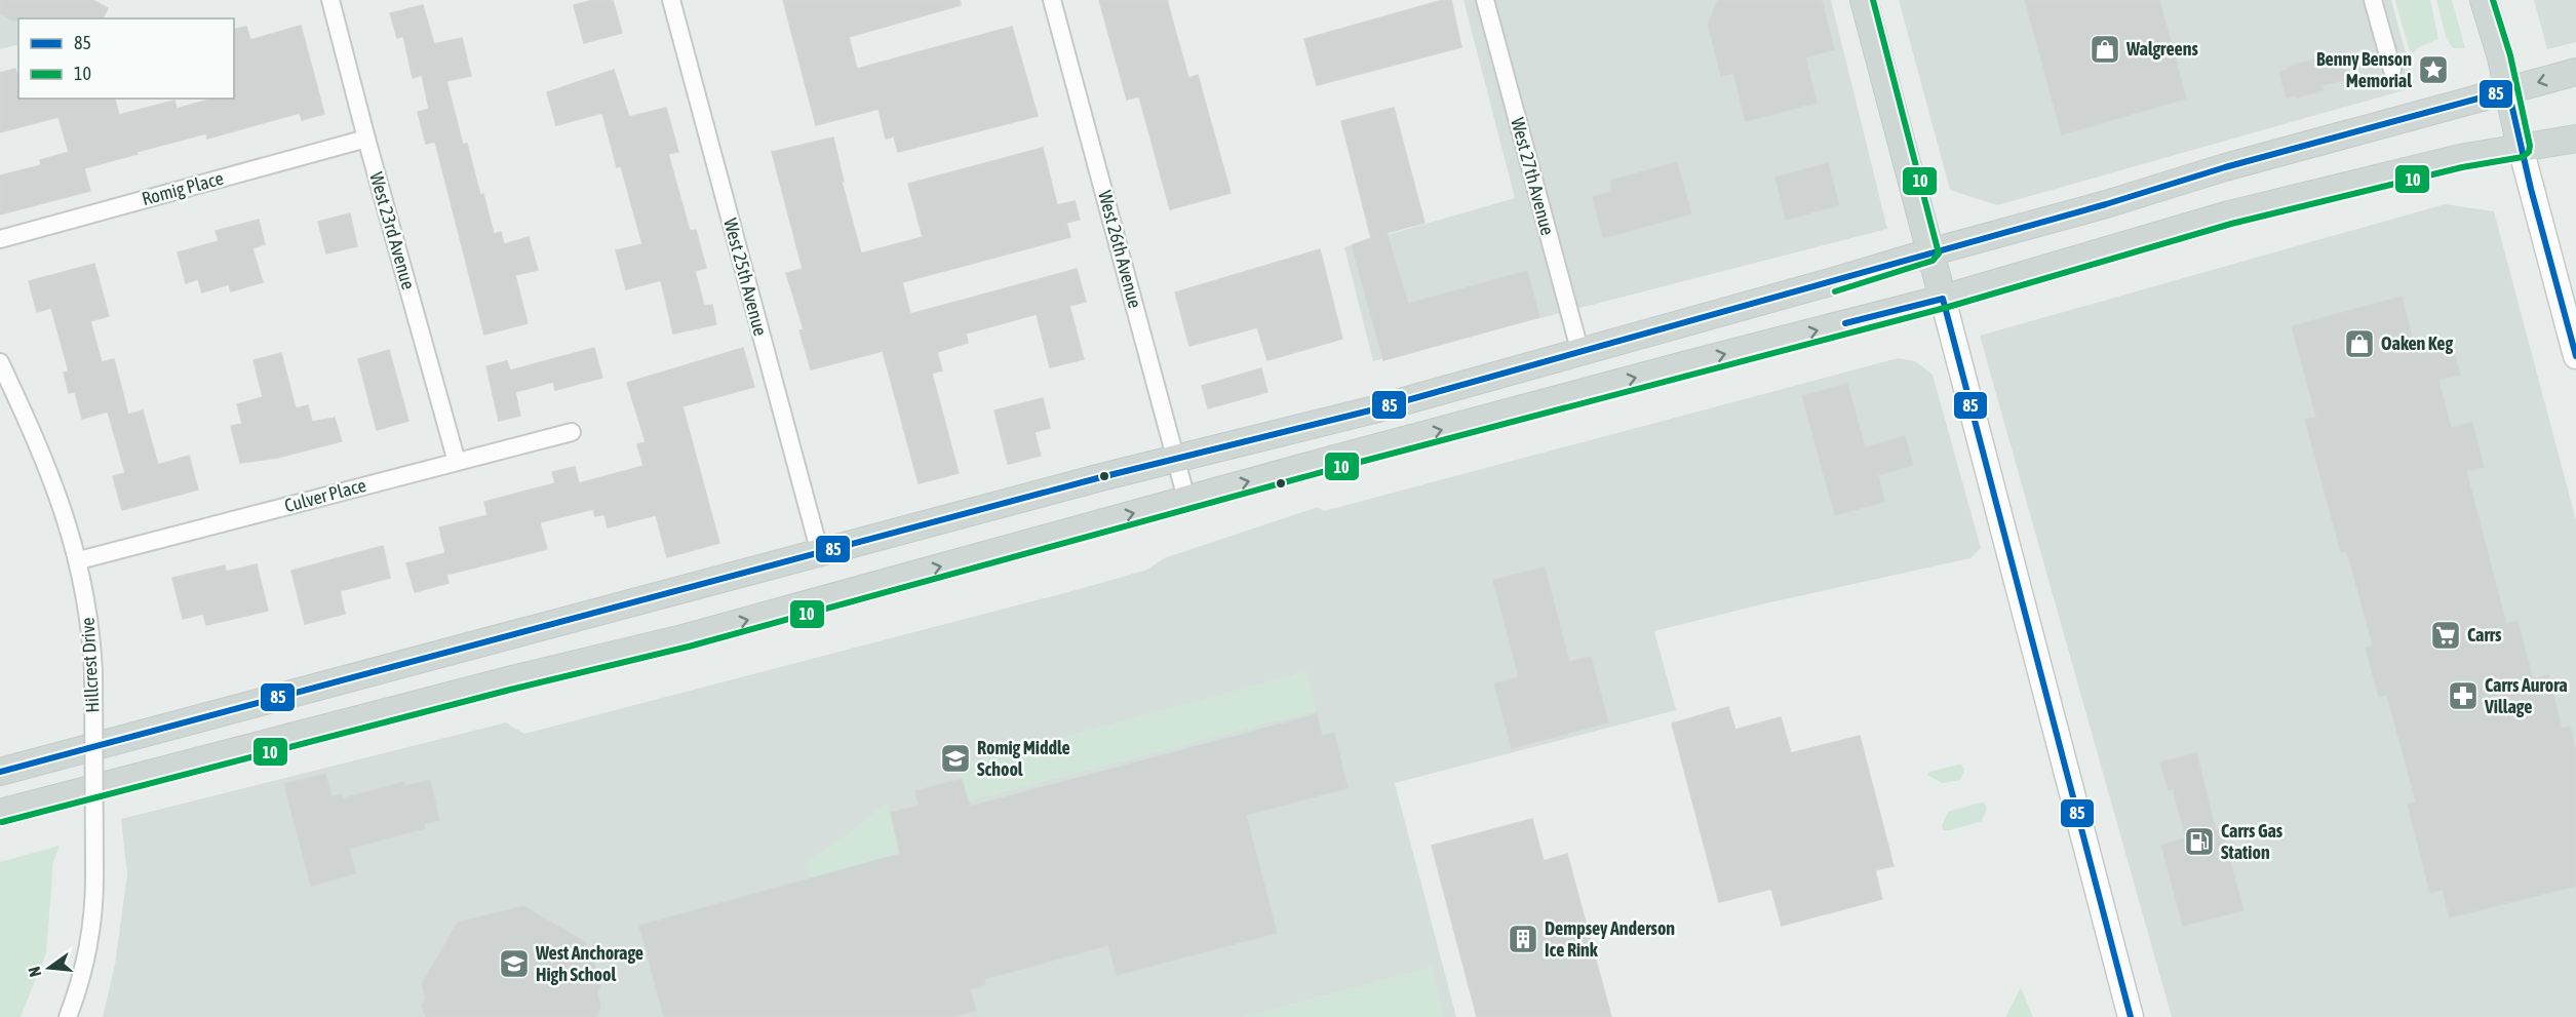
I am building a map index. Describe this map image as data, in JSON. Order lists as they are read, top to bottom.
{
  "streets": {
    "street": [
      "West 27th Avenue",
      "Romig Place",
      "West 23rd Avenue",
      "West 26th Avenue",
      "West 25th Avenue",
      "Culver Place",
      "Hillcrest Drive"
    ]
  },
  "crossings": [
    ["Romig Place", "West 23rd Avenue"],
    ["West 23rd Avenue", "Culver Place"],
    ["Culver Place", "Hillcrest Drive"]
  ],
  "places": {
    "shop": ["Walgreens", "Oaken Keg"],
    "place": ["Benny Benson Memorial"],
    "supermarket": ["Carrs"],
    "pharmacy": ["Carrs Aurora Village"],
    "school or university": ["Romig Middle School", "West Anchorage High School"],
    "fuel station": ["Carrs Gas Station"],
    "building": ["Dempsey Anderson Ice Rink"]
  },
  "lines": ["transit line 10", "transit line 85"],
  "legend": ["85", "10"],
  "north": "left"
}
